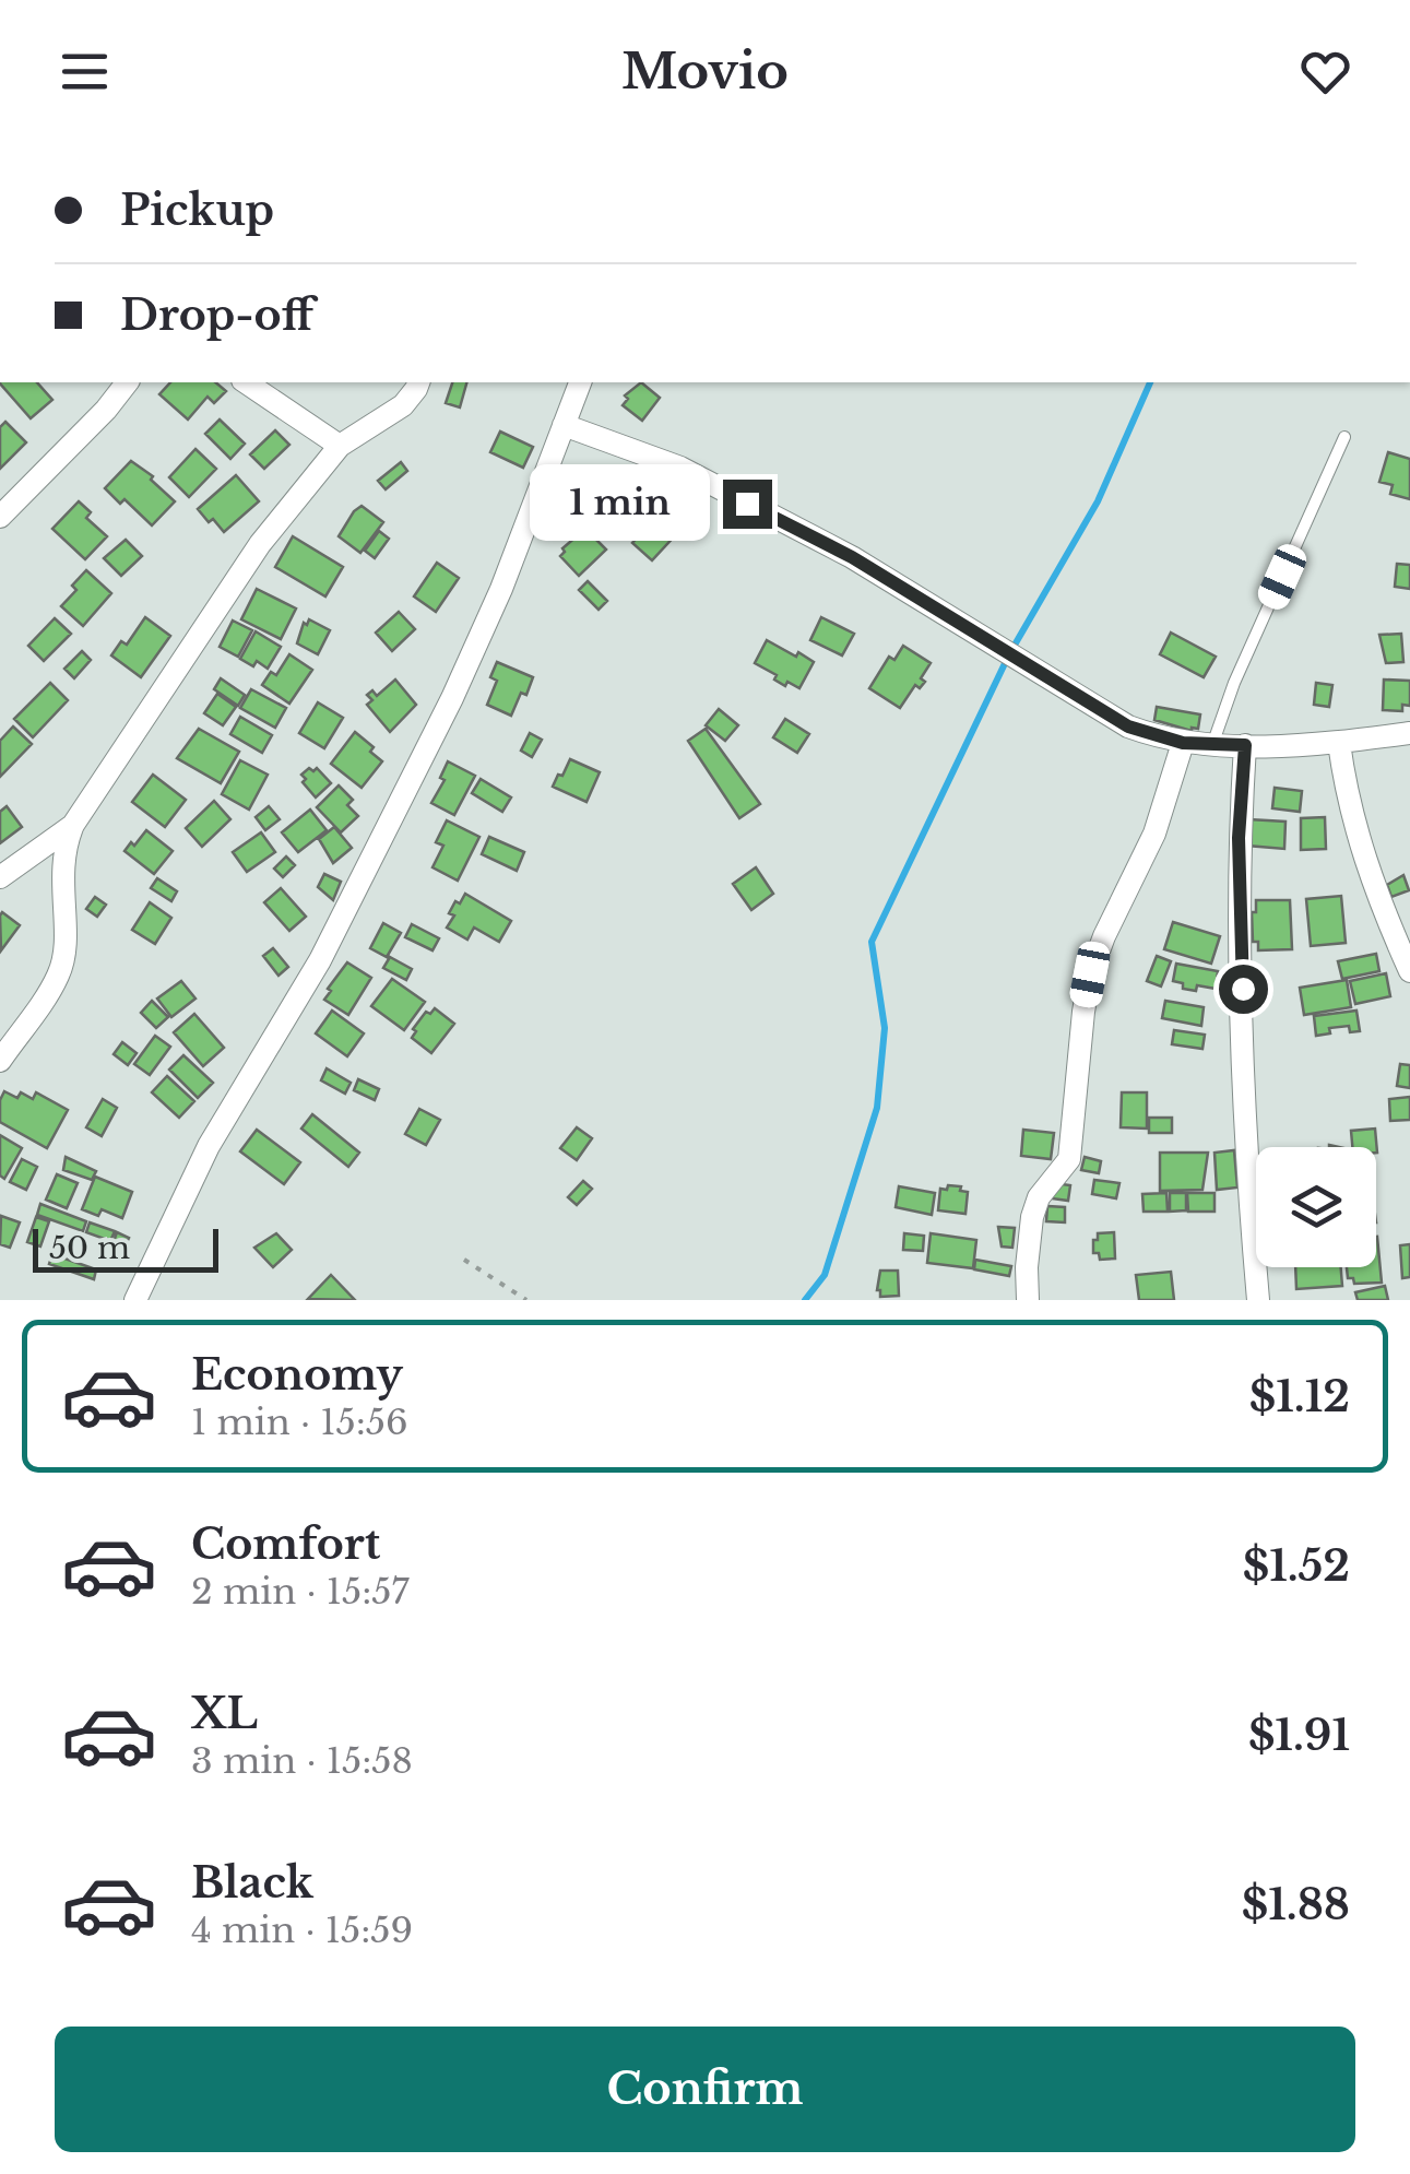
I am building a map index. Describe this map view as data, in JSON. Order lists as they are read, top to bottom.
{
  "scale_bar": "50 m",
  "page": {
    "header": "Movio",
    "banner": ["Pickup", "Drop-off"],
    "bubble": "1 min",
    "scale": "50 m",
    "list": [
      {
        "name": "Economy",
        "note": "1 min · 15:56",
        "value": "$1.12"
      },
      {
        "name": "Comfort",
        "note": "2 min · 15:57",
        "value": "$1.52"
      },
      {
        "name": "XL",
        "note": "3 min · 15:58",
        "value": "$1.91"
      },
      {
        "name": "Black",
        "note": "4 min · 15:59",
        "value": "$1.88"
      }
    ],
    "buttons": "Confirm"
  }
}
